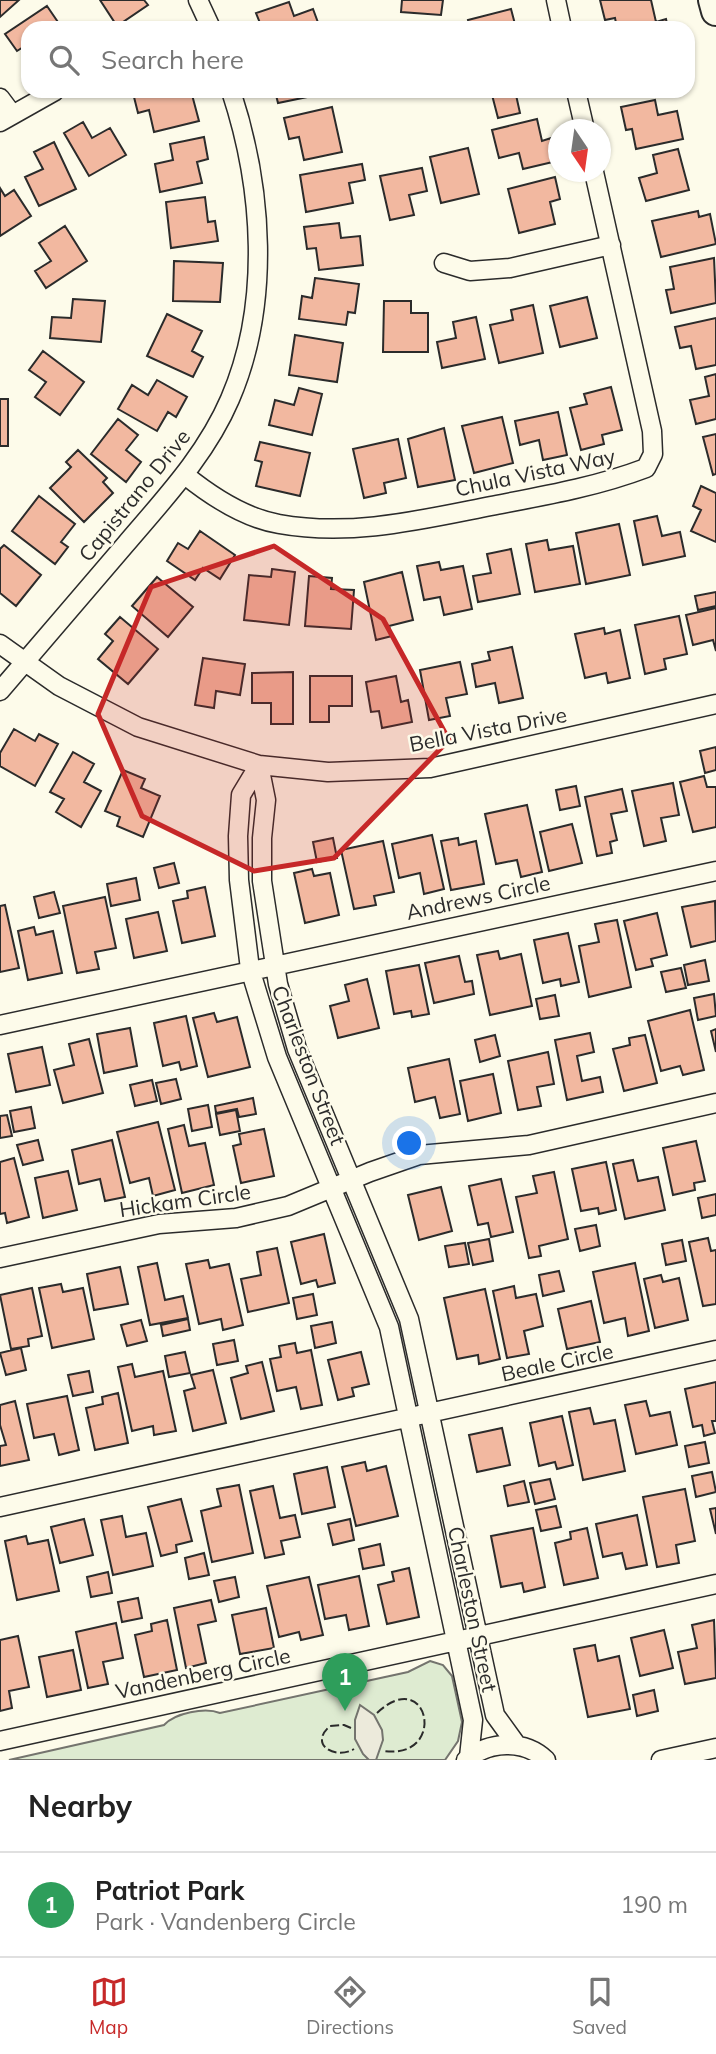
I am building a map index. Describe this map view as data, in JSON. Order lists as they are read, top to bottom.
{
  "streets": {
    "street": [
      "Chula Vista Way",
      "Capistrano Drive",
      "Bella Vista Drive",
      "Andrews Circle",
      "Charleston Street",
      "Hickam Circle",
      "Beale Circle",
      "Vandenberg Circle"
    ]
  },
  "crossings": [
    ["Chula Vista Way", "Capistrano Drive"],
    ["Capistrano Drive", "Bella Vista Drive"],
    ["Bella Vista Drive", "Charleston Street"],
    ["Andrews Circle", "Charleston Street"],
    ["Charleston Street", "Hickam Circle"],
    ["Charleston Street", "Beale Circle"],
    ["Charleston Street", "Vandenberg Circle"]
  ],
  "north": "bottom",
  "page": {
    "search": "Search here",
    "pins": "1",
    "heading": "Nearby",
    "list": [
      {
        "mark": "1",
        "name": "Patriot Park",
        "note": "Park · Vandenberg Circle",
        "value": "190 m"
      }
    ],
    "nav": ["Map", "Directions", "Saved"]
  }
}
